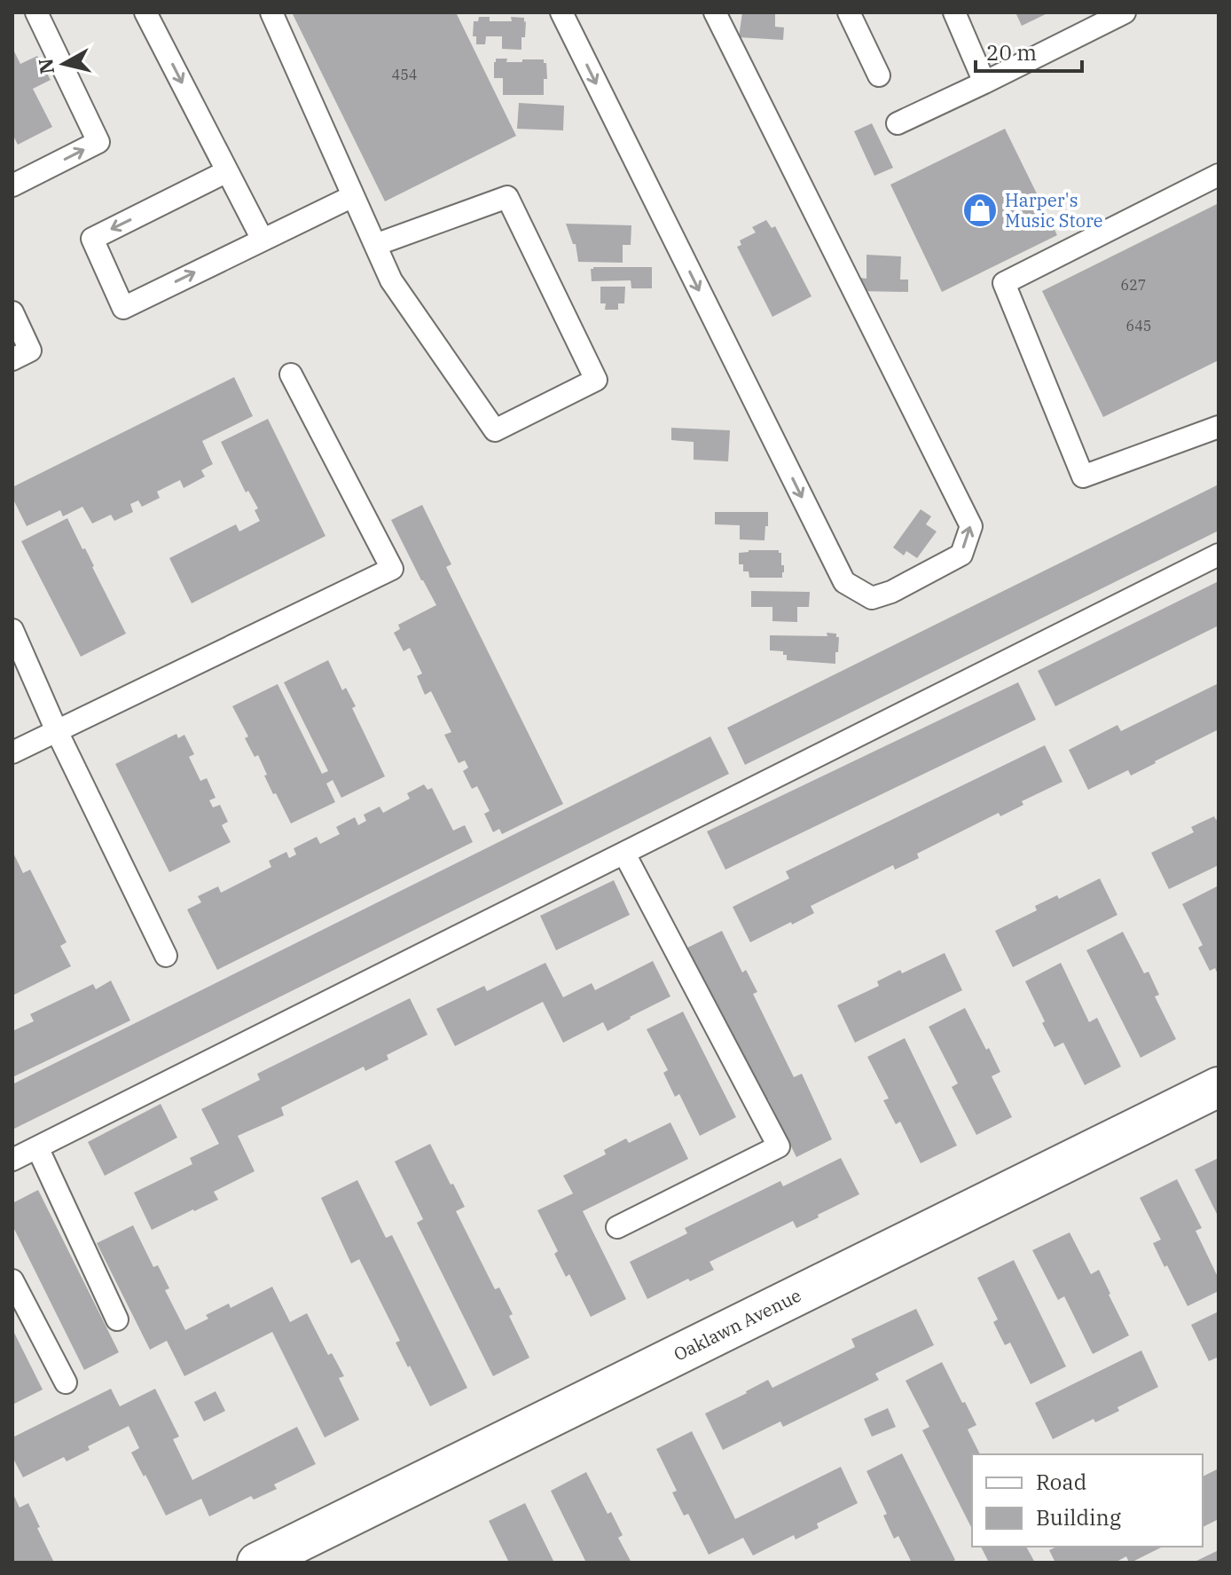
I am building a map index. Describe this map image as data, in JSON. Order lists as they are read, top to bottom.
{
  "streets": {
    "street": ["Oaklawn Avenue"]
  },
  "places": {
    "shop": ["Harper's Music Store"]
  },
  "house_numbers": ["454", "627", "645"],
  "legend": ["Road", "Building"],
  "scale_bar": "20 m",
  "north": "left"
}
